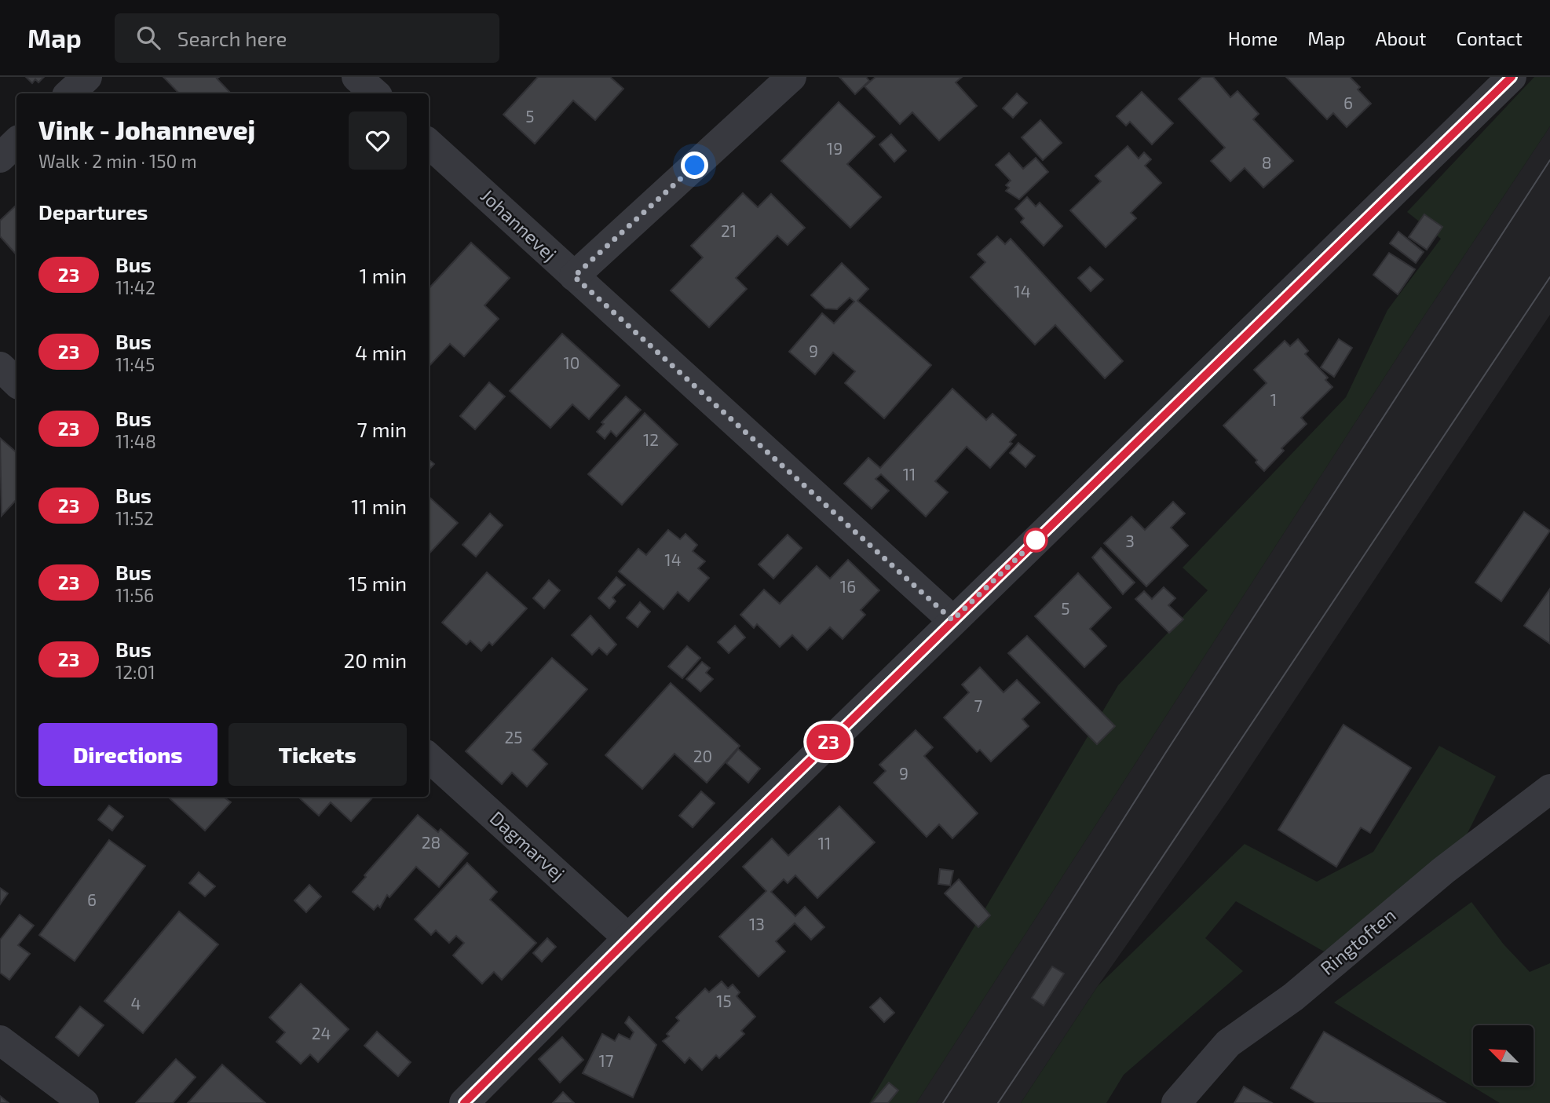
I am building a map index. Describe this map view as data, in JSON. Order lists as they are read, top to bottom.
{
  "streets": {
    "street": ["Johannevej", "Dagmarvej", "Ringtoften"]
  },
  "lines": ["bus line 23"],
  "house_numbers": [
    "6",
    "5",
    "19",
    "8",
    "21",
    "14",
    "9",
    "10",
    "1",
    "12",
    "11",
    "3",
    "14",
    "16",
    "5",
    "7",
    "25",
    "20",
    "9",
    "28",
    "11",
    "6",
    "13",
    "15",
    "4",
    "24",
    "17"
  ],
  "north": "top left",
  "page": {
    "header": "Map",
    "search": "Search here",
    "nav": [
      "Home",
      "Map",
      "About",
      "Contact"
    ],
    "on_map": "23",
    "heading": [
      ["Vink - Johannevej", "Walk · 2 min · 150 m"],
      "Departures"
    ],
    "list": [
      {
        "mark": "23",
        "name": "Bus",
        "note": "11:42",
        "value": "1 min"
      },
      {
        "mark": "23",
        "name": "Bus",
        "note": "11:45",
        "value": "4 min"
      },
      {
        "mark": "23",
        "name": "Bus",
        "note": "11:48",
        "value": "7 min"
      },
      {
        "mark": "23",
        "name": "Bus",
        "note": "11:52",
        "value": "11 min"
      },
      {
        "mark": "23",
        "name": "Bus",
        "note": "11:56",
        "value": "15 min"
      },
      {
        "mark": "23",
        "name": "Bus",
        "note": "12:01",
        "value": "20 min"
      }
    ],
    "buttons": ["Directions", "Tickets"]
  }
}
